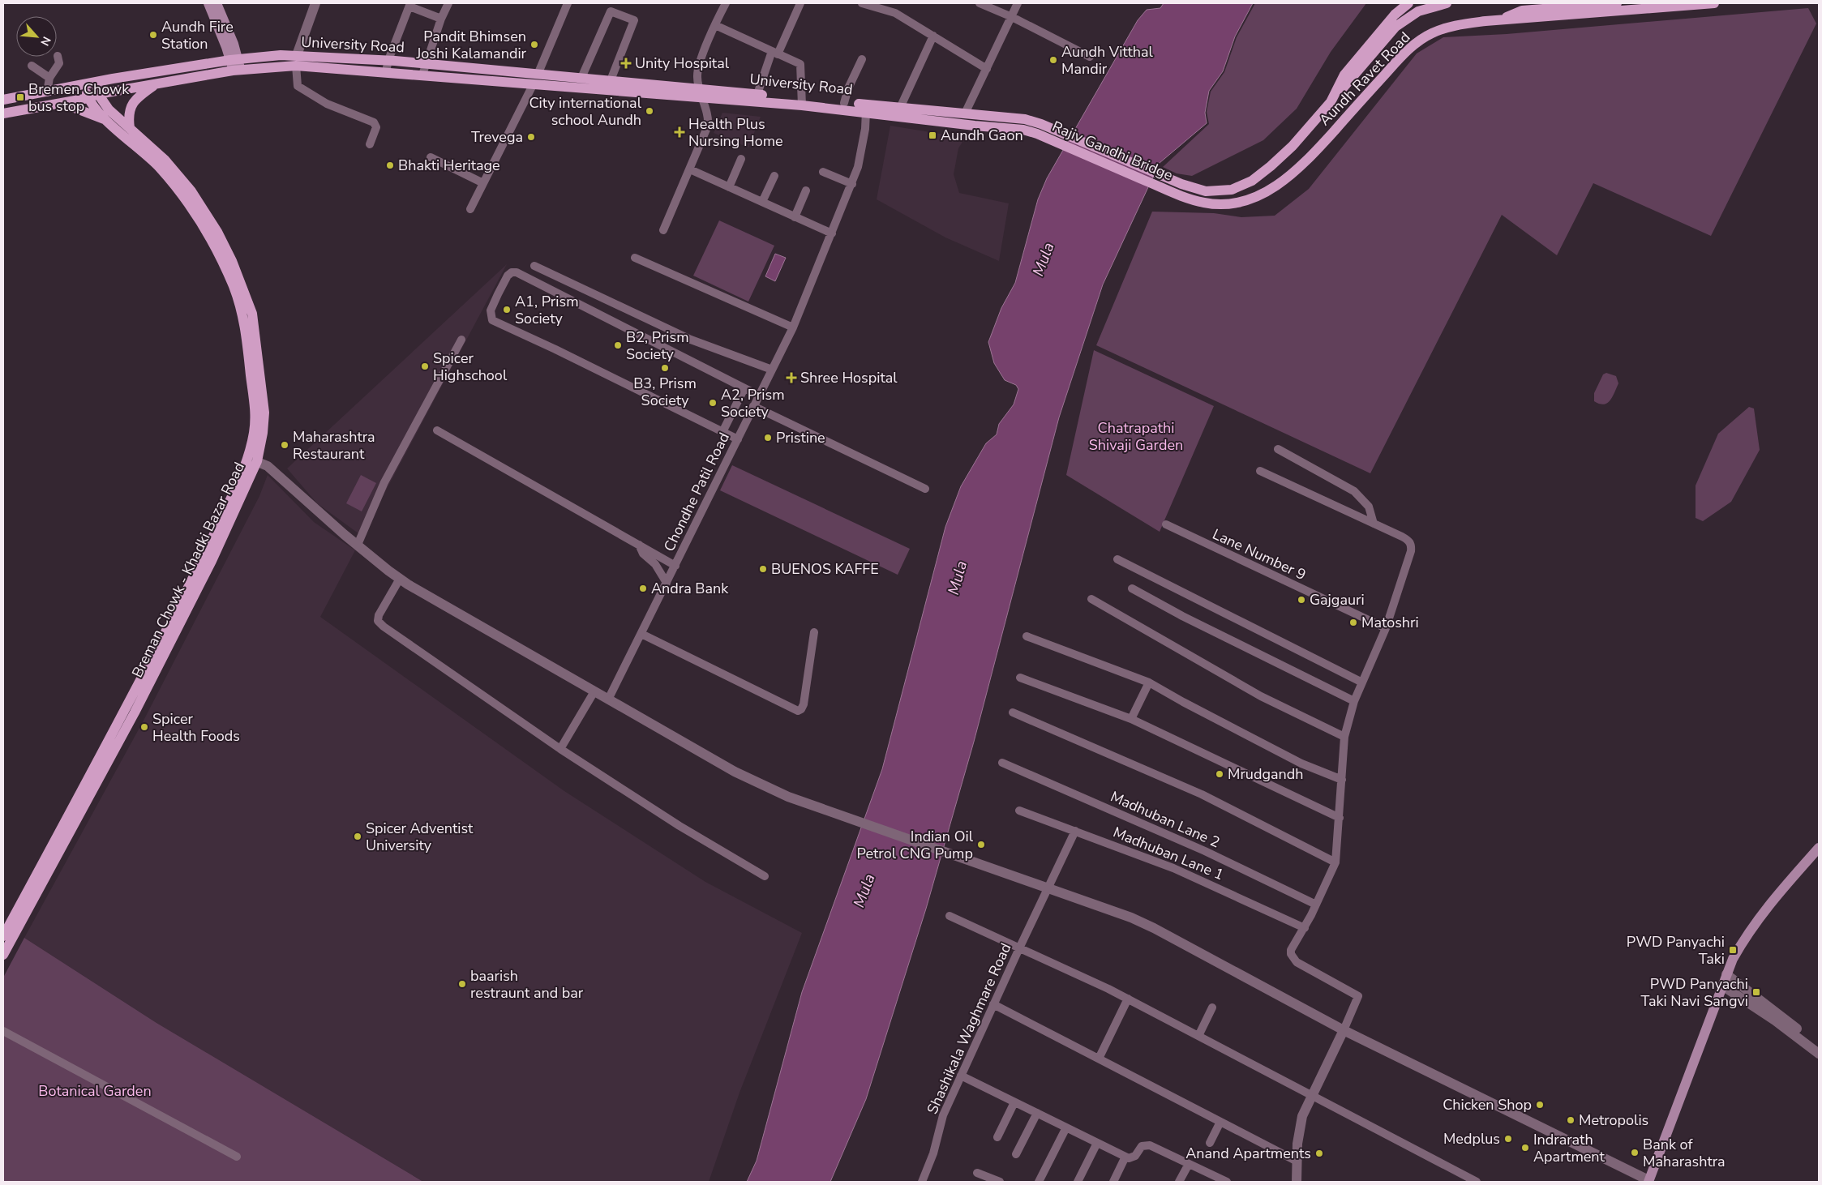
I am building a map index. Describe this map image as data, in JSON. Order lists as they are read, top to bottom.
{
  "streets": {
    "main road": [
      "University Road",
      "Aundh Ravet Road",
      "Rajiv Gandhi Bridge",
      "Breman Chowk - Khadki Bazar Road"
    ],
    "street": [
      "Chondhe Patil Road",
      "Lane Number 9",
      "Madhuban Lane 2",
      "Madhuban Lane 1",
      "Shashikala Waghmare Road"
    ]
  },
  "crossings": [
    ["University Road", "Rajiv Gandhi Bridge"],
    ["University Road", "Chondhe Patil Road"],
    ["University Road", "Breman Chowk - Khadki Bazar Road"],
    ["Aundh Ravet Road", "Rajiv Gandhi Bridge"],
    ["Madhuban Lane 1", "Shashikala Waghmare Road"]
  ],
  "water": ["Mula"],
  "parks": ["Chatrapathi Shivaji Garden", "Botanical Garden"],
  "places": {
    "other": [
      "Aundh Fire Station",
      "Pandit Bhimsen Joshi Kalamandir",
      "Aundh Vitthal Mandir",
      "City international school Aundh",
      "Trevega",
      "Bhakti Heritage",
      "A1, Prism Society",
      "B2, Prism Society",
      "Spicer Highschool",
      "B3, Prism Society",
      "A2, Prism Society",
      "Pristine",
      "Maharashtra Restaurant",
      "BUENOS KAFFE",
      "Andra Bank",
      "Gajgauri",
      "Matoshri",
      "Spicer Health Foods",
      "Mrudgandh",
      "Spicer Adventist University",
      "Indian Oil Petrol CNG Pump",
      "baarish restraunt and bar",
      "Chicken Shop",
      "Metropolis",
      "Medplus",
      "Indrarath Apartment",
      "Bank of Maharashtra",
      "Anand Apartments"
    ],
    "health": ["Unity Hospital", "Health Plus Nursing Home", "Shree Hospital"],
    "transit": [
      "Bremen Chowk bus stop",
      "Aundh Gaon",
      "PWD Panyachi Taki",
      "PWD Panyachi Taki Navi Sangvi"
    ]
  },
  "north": "bottom right"
}
